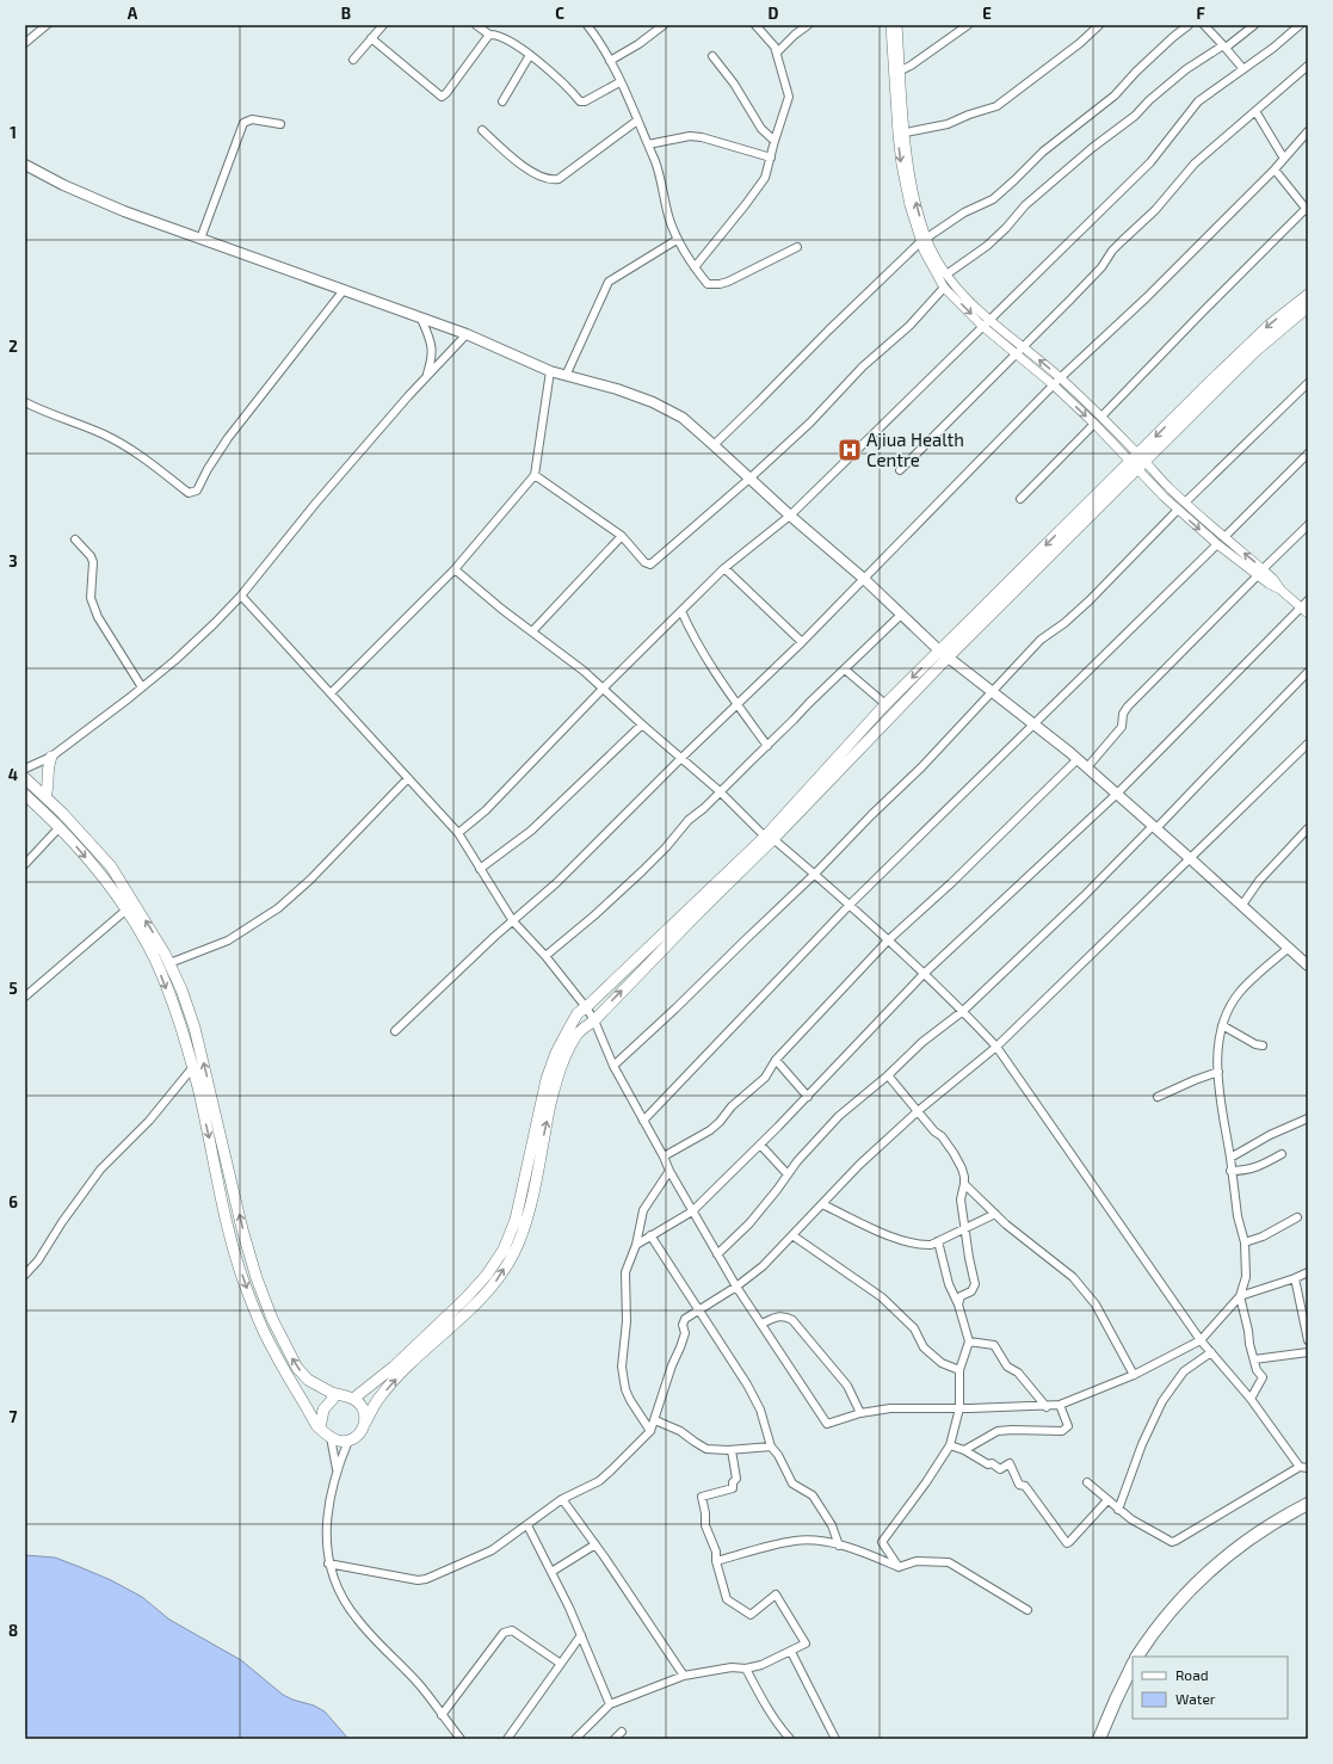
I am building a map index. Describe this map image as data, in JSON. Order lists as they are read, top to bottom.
{
  "places": {
    "hospital": ["Ajiua Health Centre"]
  },
  "legend": ["Road", "Water"],
  "grid": {
    "columns": [
      "A",
      "B",
      "C",
      "D",
      "E",
      "F"
    ],
    "rows": [
      "1",
      "2",
      "3",
      "4",
      "5",
      "6",
      "7",
      "8"
    ]
  }
}
